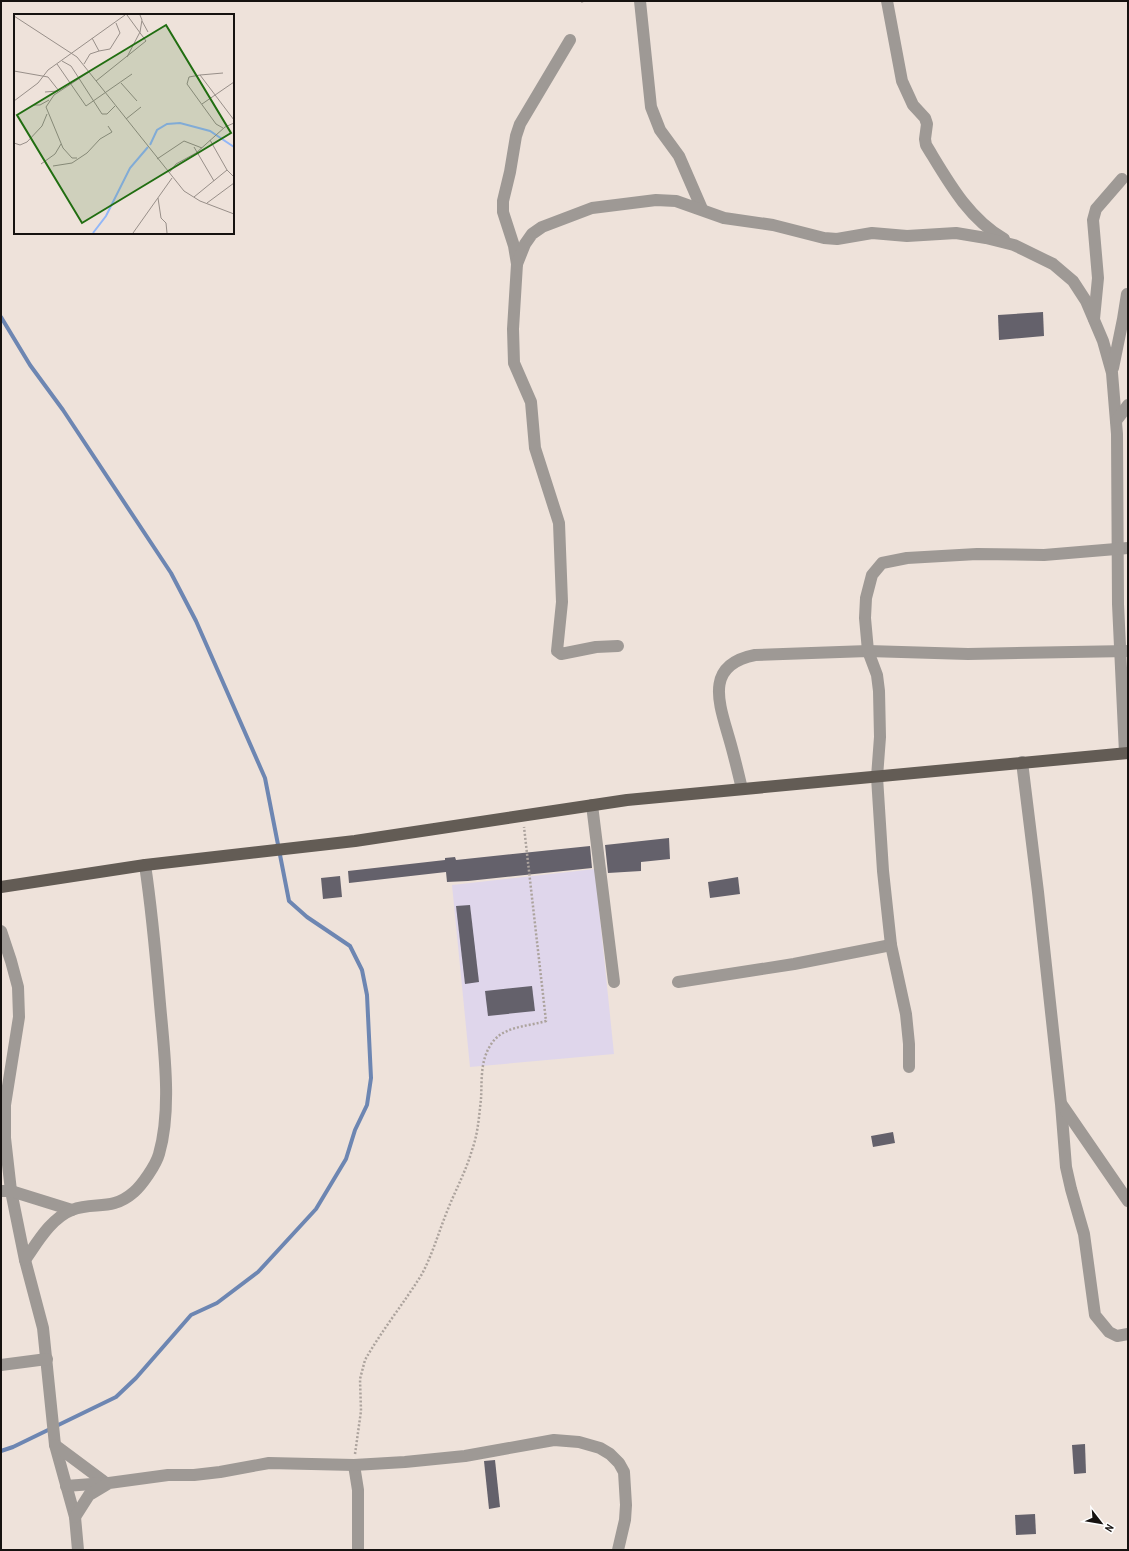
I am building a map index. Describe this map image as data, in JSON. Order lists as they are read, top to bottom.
{
  "north": "bottom right"
}
